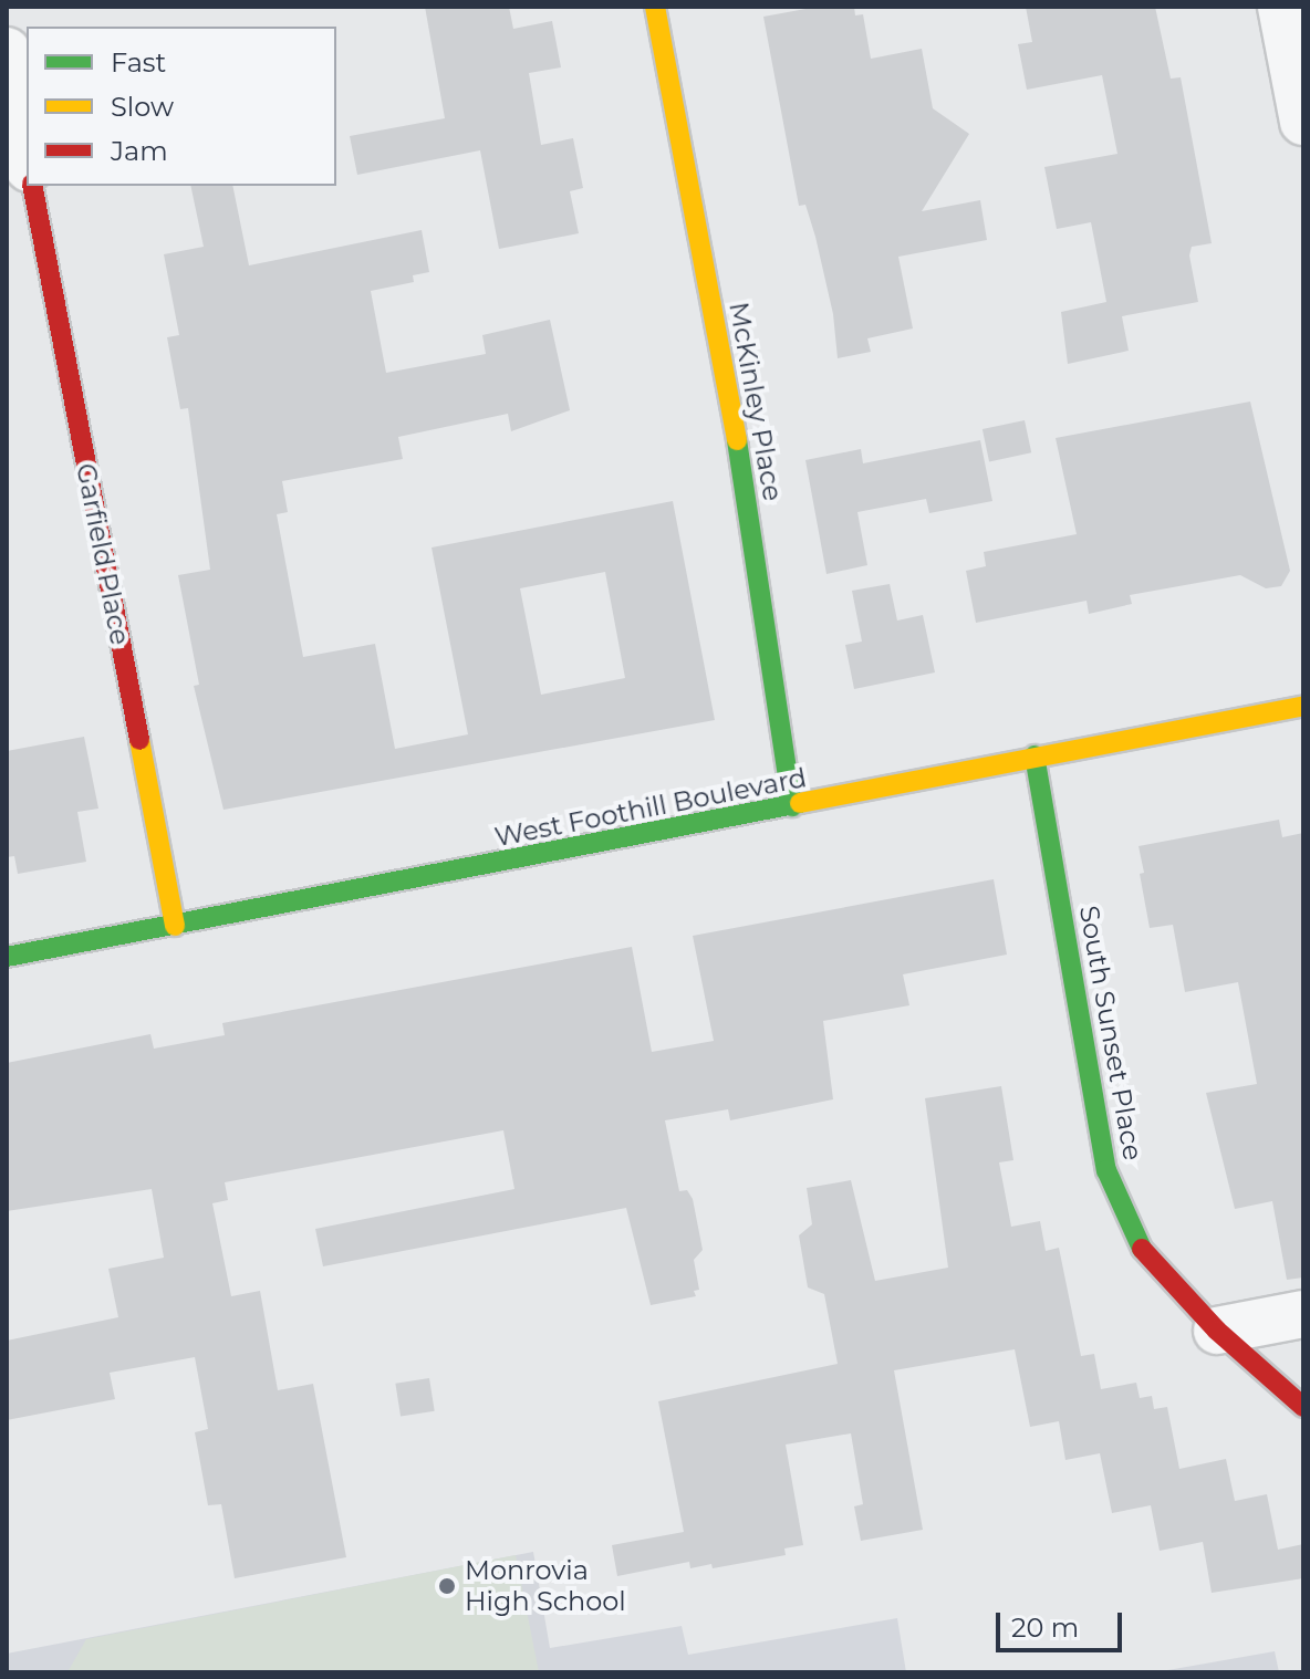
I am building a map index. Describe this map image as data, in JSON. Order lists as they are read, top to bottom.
{
  "streets": {
    "street": [
      "McKinley Place",
      "Garfield Place",
      "West Foothill Boulevard",
      "South Sunset Place"
    ]
  },
  "crossings": [
    ["McKinley Place", "West Foothill Boulevard"],
    ["Garfield Place", "West Foothill Boulevard"],
    ["West Foothill Boulevard", "South Sunset Place"]
  ],
  "places": ["Monrovia High School"],
  "legend": ["Fast", "Slow", "Jam"],
  "scale_bar": "20 m"
}
